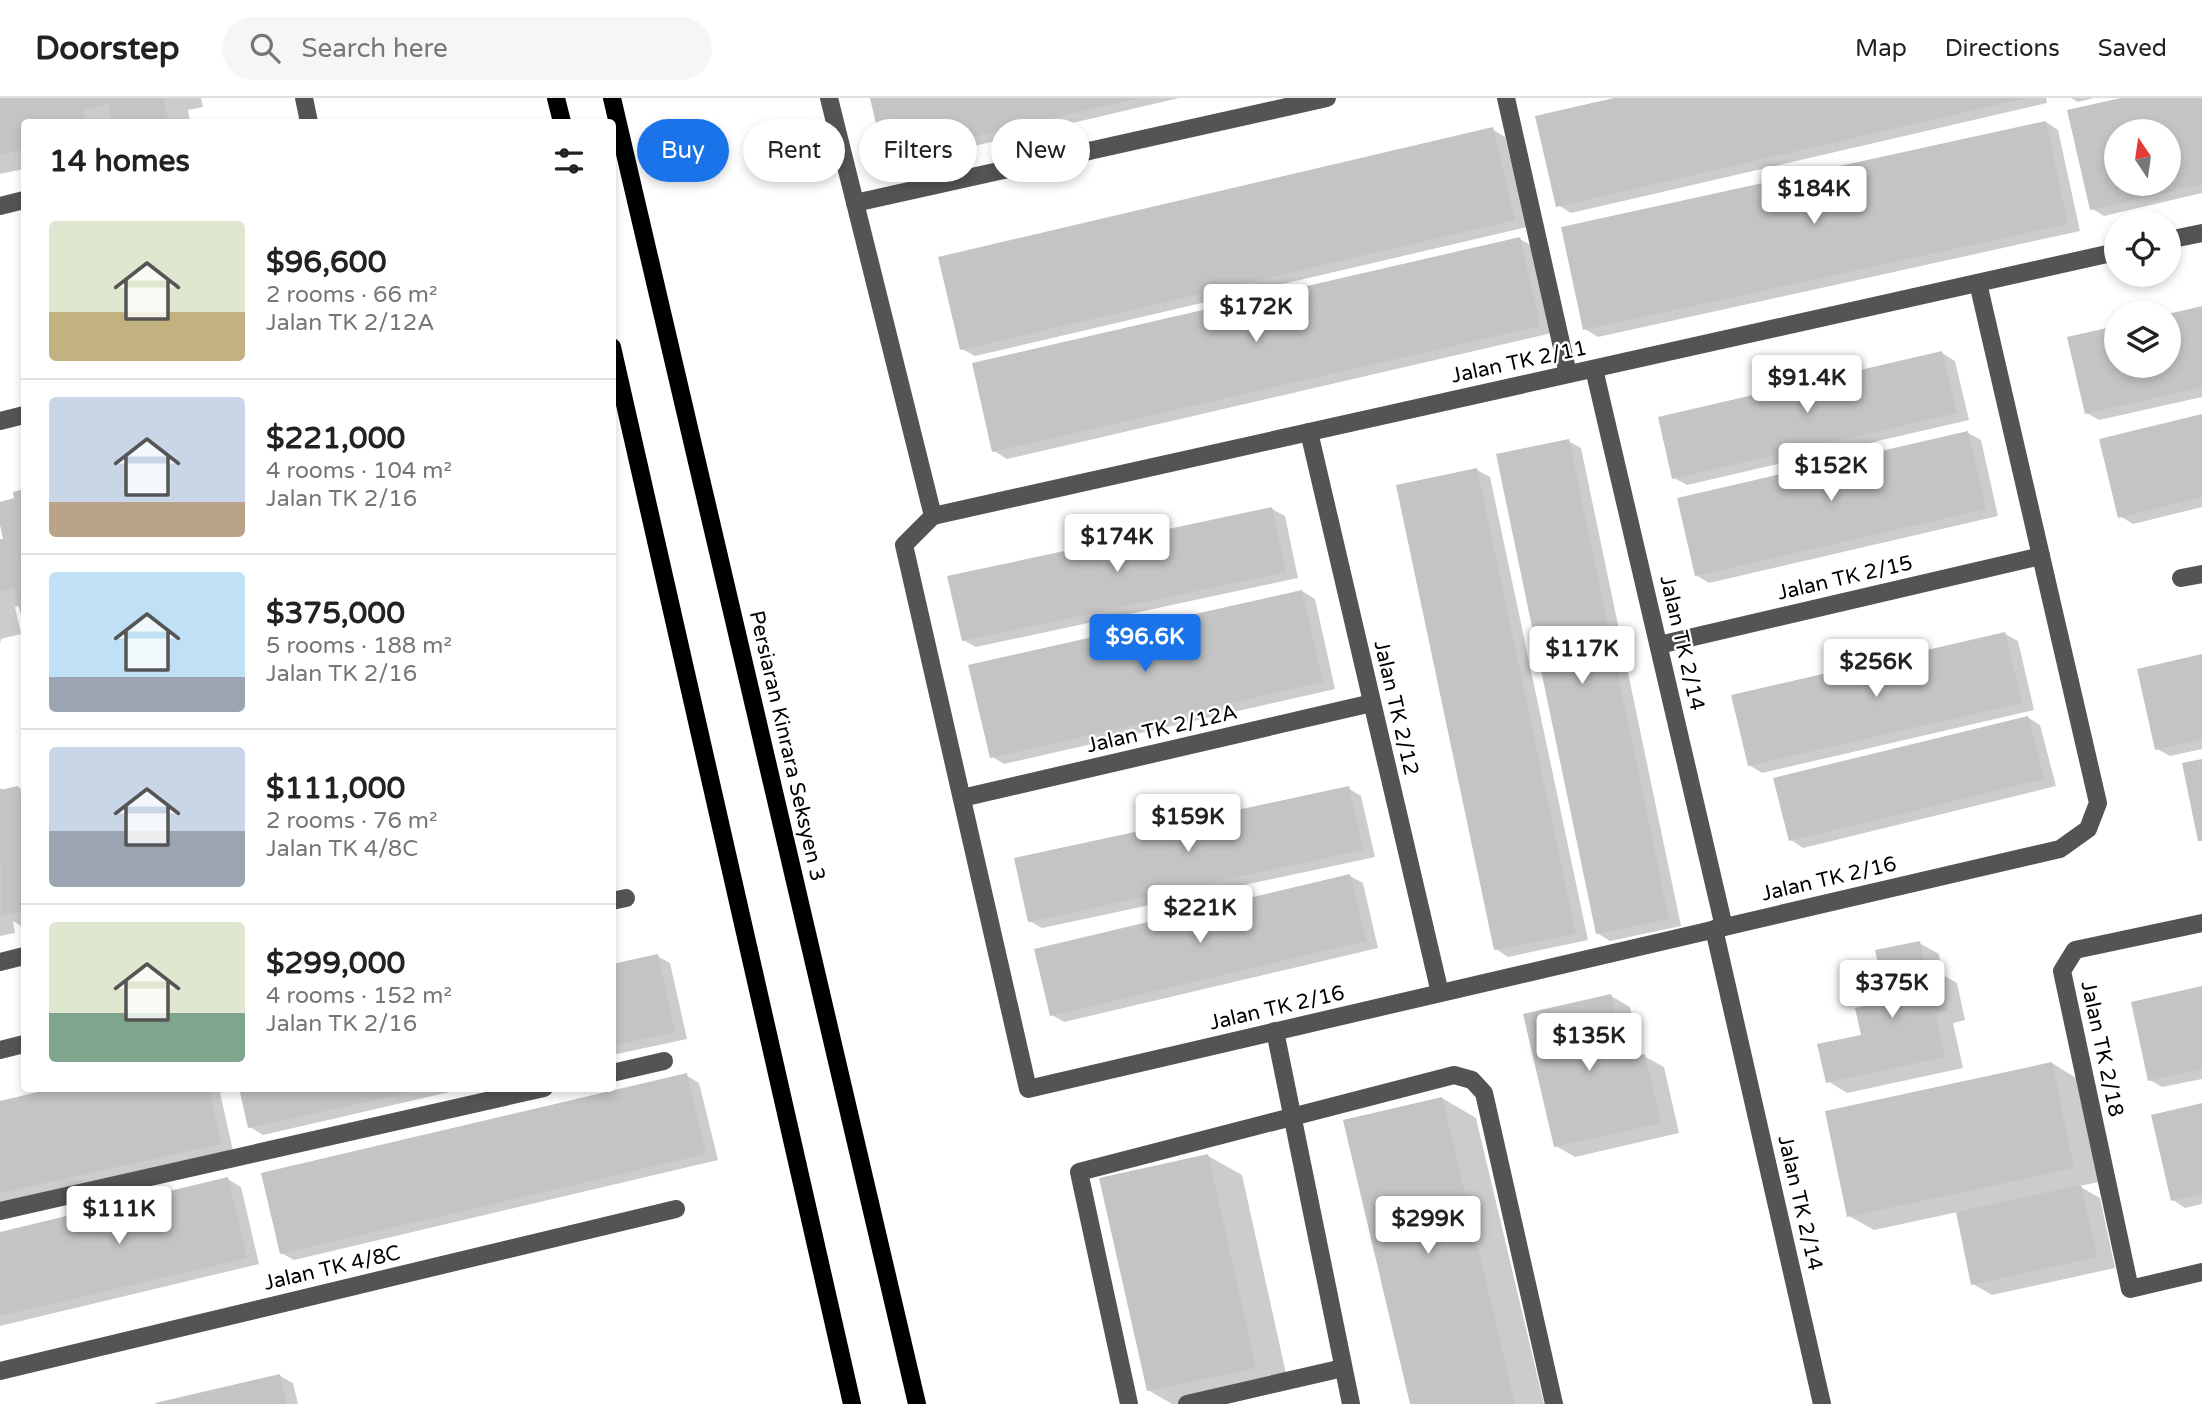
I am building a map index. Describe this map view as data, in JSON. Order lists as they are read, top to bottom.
{
  "streets": {
    "main road": ["Persiaran Kinrara Seksyen 3"],
    "street": [
      "Jalan TK 2/11",
      "Jalan TK 2/15",
      "Jalan TK 2/14",
      "Jalan TK 2/12",
      "Jalan TK 2/12A",
      "Jalan TK 2/16",
      "Jalan TK 2/18",
      "Jalan TK 4/8C"
    ]
  },
  "crossings": [
    ["Jalan TK 2/11", "Jalan TK 2/14"],
    ["Jalan TK 2/11", "Jalan TK 2/12"],
    ["Jalan TK 2/11", "Jalan TK 2/16"],
    ["Jalan TK 2/15", "Jalan TK 2/14"],
    ["Jalan TK 2/15", "Jalan TK 2/16"],
    ["Jalan TK 2/14", "Jalan TK 2/16"],
    ["Jalan TK 2/12", "Jalan TK 2/12A"],
    ["Jalan TK 2/12", "Jalan TK 2/16"],
    ["Jalan TK 2/12A", "Jalan TK 2/16"]
  ],
  "north": "top",
  "page": {
    "header": "Doorstep",
    "search": "Search here",
    "nav": ["Map", "Directions", "Saved"],
    "chip": [
      "Buy",
      "Rent",
      "Filters",
      "New"
    ],
    "heading": "14 homes",
    "price": [
      "$184K",
      "$172K",
      "$91.4K",
      "$152K",
      "$174K",
      "$96.6K",
      "$117K",
      "$256K",
      "$159K",
      "$221K",
      "$375K",
      "$135K",
      "$111K",
      "$299K"
    ],
    "list": [
      {
        "name": "$96,600",
        "note": "2 rooms · 66 m² · Jalan TK 2/12A"
      },
      {
        "name": "$221,000",
        "note": "4 rooms · 104 m² · Jalan TK 2/16"
      },
      {
        "name": "$375,000",
        "note": "5 rooms · 188 m² · Jalan TK 2/16"
      },
      {
        "name": "$111,000",
        "note": "2 rooms · 76 m² · Jalan TK 4/8C"
      },
      {
        "name": "$299,000",
        "note": "4 rooms · 152 m² · Jalan TK 2/16"
      }
    ]
  }
}
